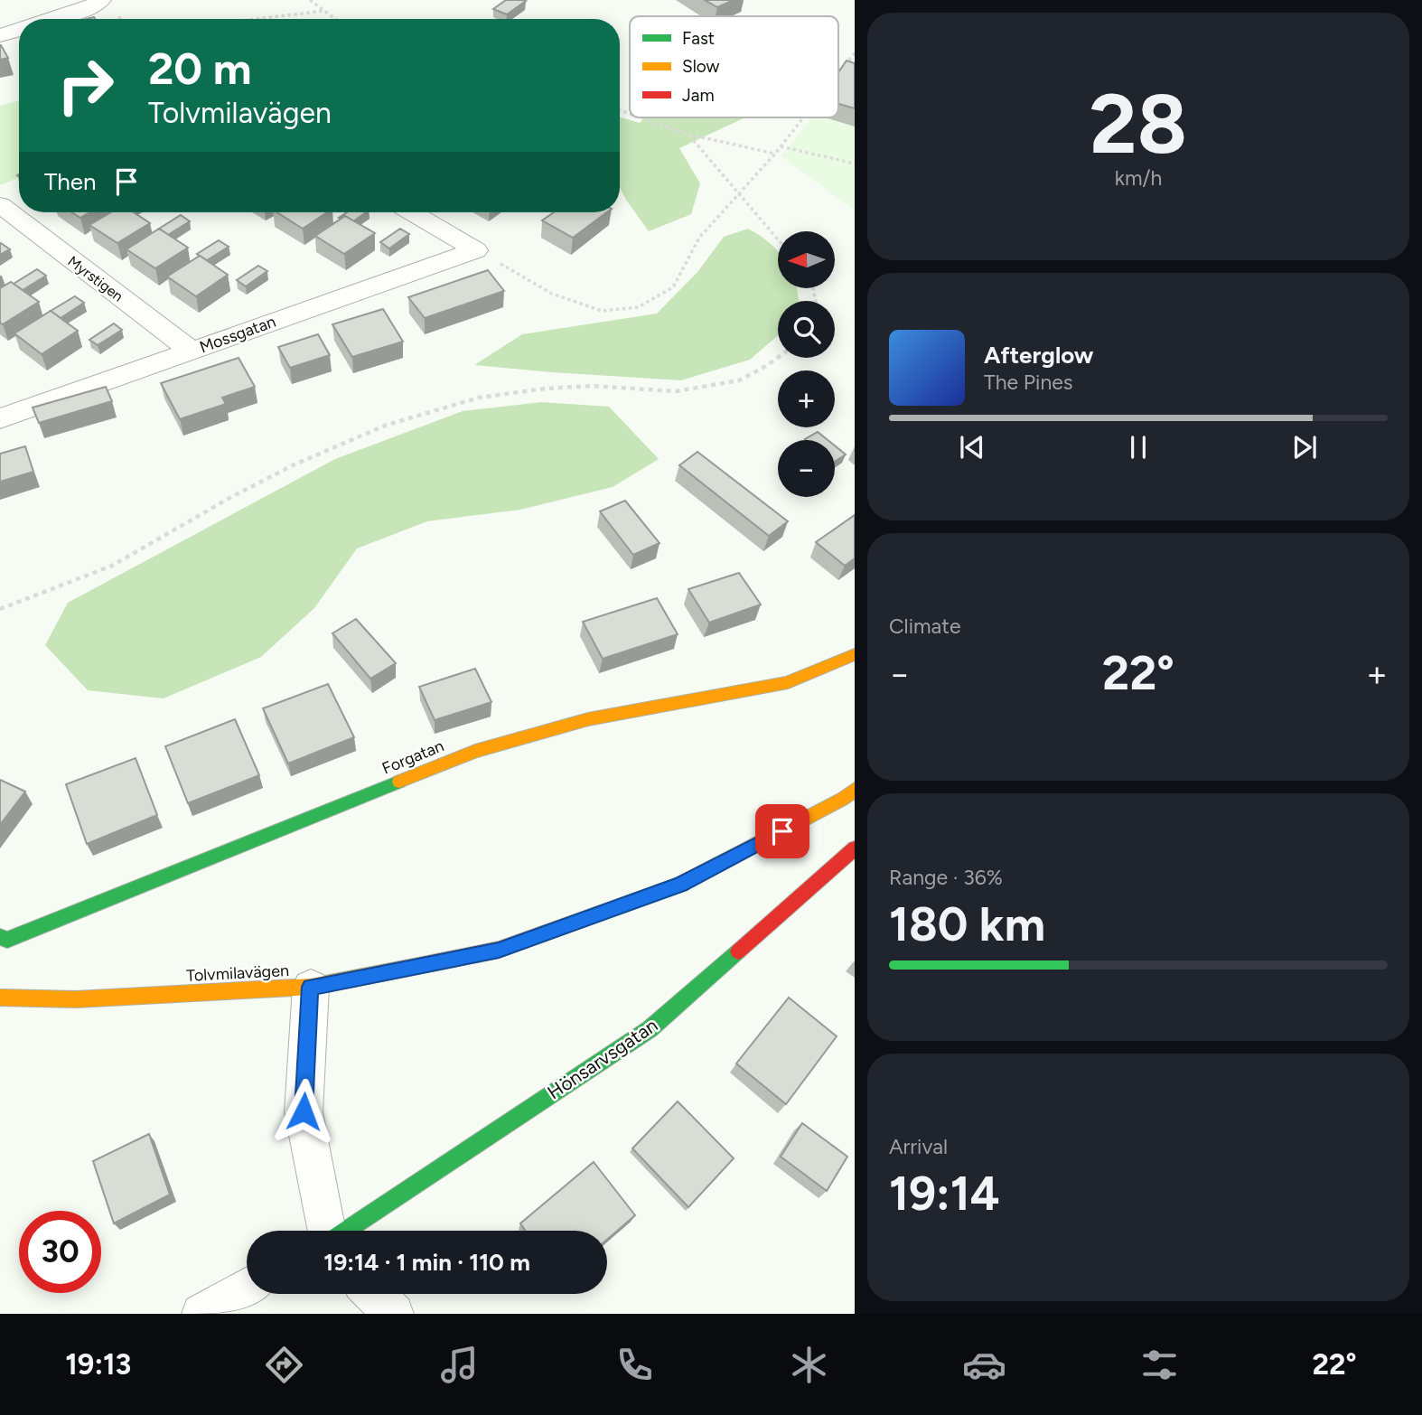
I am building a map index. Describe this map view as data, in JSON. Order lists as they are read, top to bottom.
{
  "streets": {
    "street": [
      "Myrstigen",
      "Mossgatan",
      "Forgatan",
      "Tolvmilavägen",
      "Hönsarvsgatan"
    ]
  },
  "crossings": [
    ["Myrstigen", "Mossgatan"],
    ["Tolvmilavägen", "Hönsarvsgatan"]
  ],
  "legend": ["Fast", "Slow", "Jam"],
  "north": "left",
  "page": {
    "tile": [
      ["28", "km/h"],
      "Climate",
      ["Range · 36%", "180 km"],
      ["Arrival", "19:14"]
    ],
    "turn": ["20 m", "Tolvmilavägen"],
    "then": "Then",
    "map_buttons": ["+", "−"],
    "song": ["Afterglow", "The Pines"],
    "heat": ["−", "22°", "+"],
    "limit": "30",
    "trip": "19:14 · 1 min · 110 m",
    "tabs": ["19:13", "22°"]
  }
}
